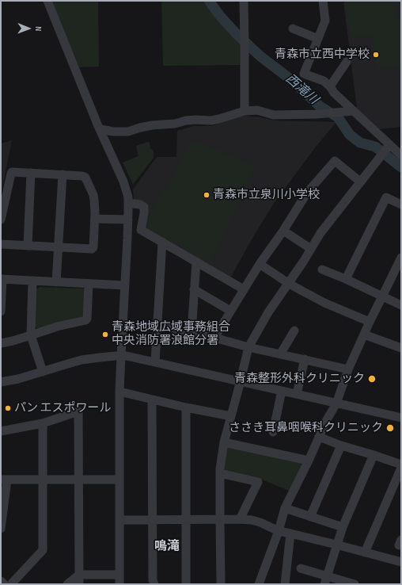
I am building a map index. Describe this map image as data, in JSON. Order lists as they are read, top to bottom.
{
  "districts": ["鳴滝"],
  "water": ["西滝川"],
  "places": [
    "青森市立西中学校",
    "青森市立泉川小学校",
    "青森地域広域事務組合 中央消防署浪館分署",
    "青森整形外科クリニック",
    "パン エスポワール",
    "ささき耳鼻咽喉科クリニック"
  ],
  "north": "right"
}
